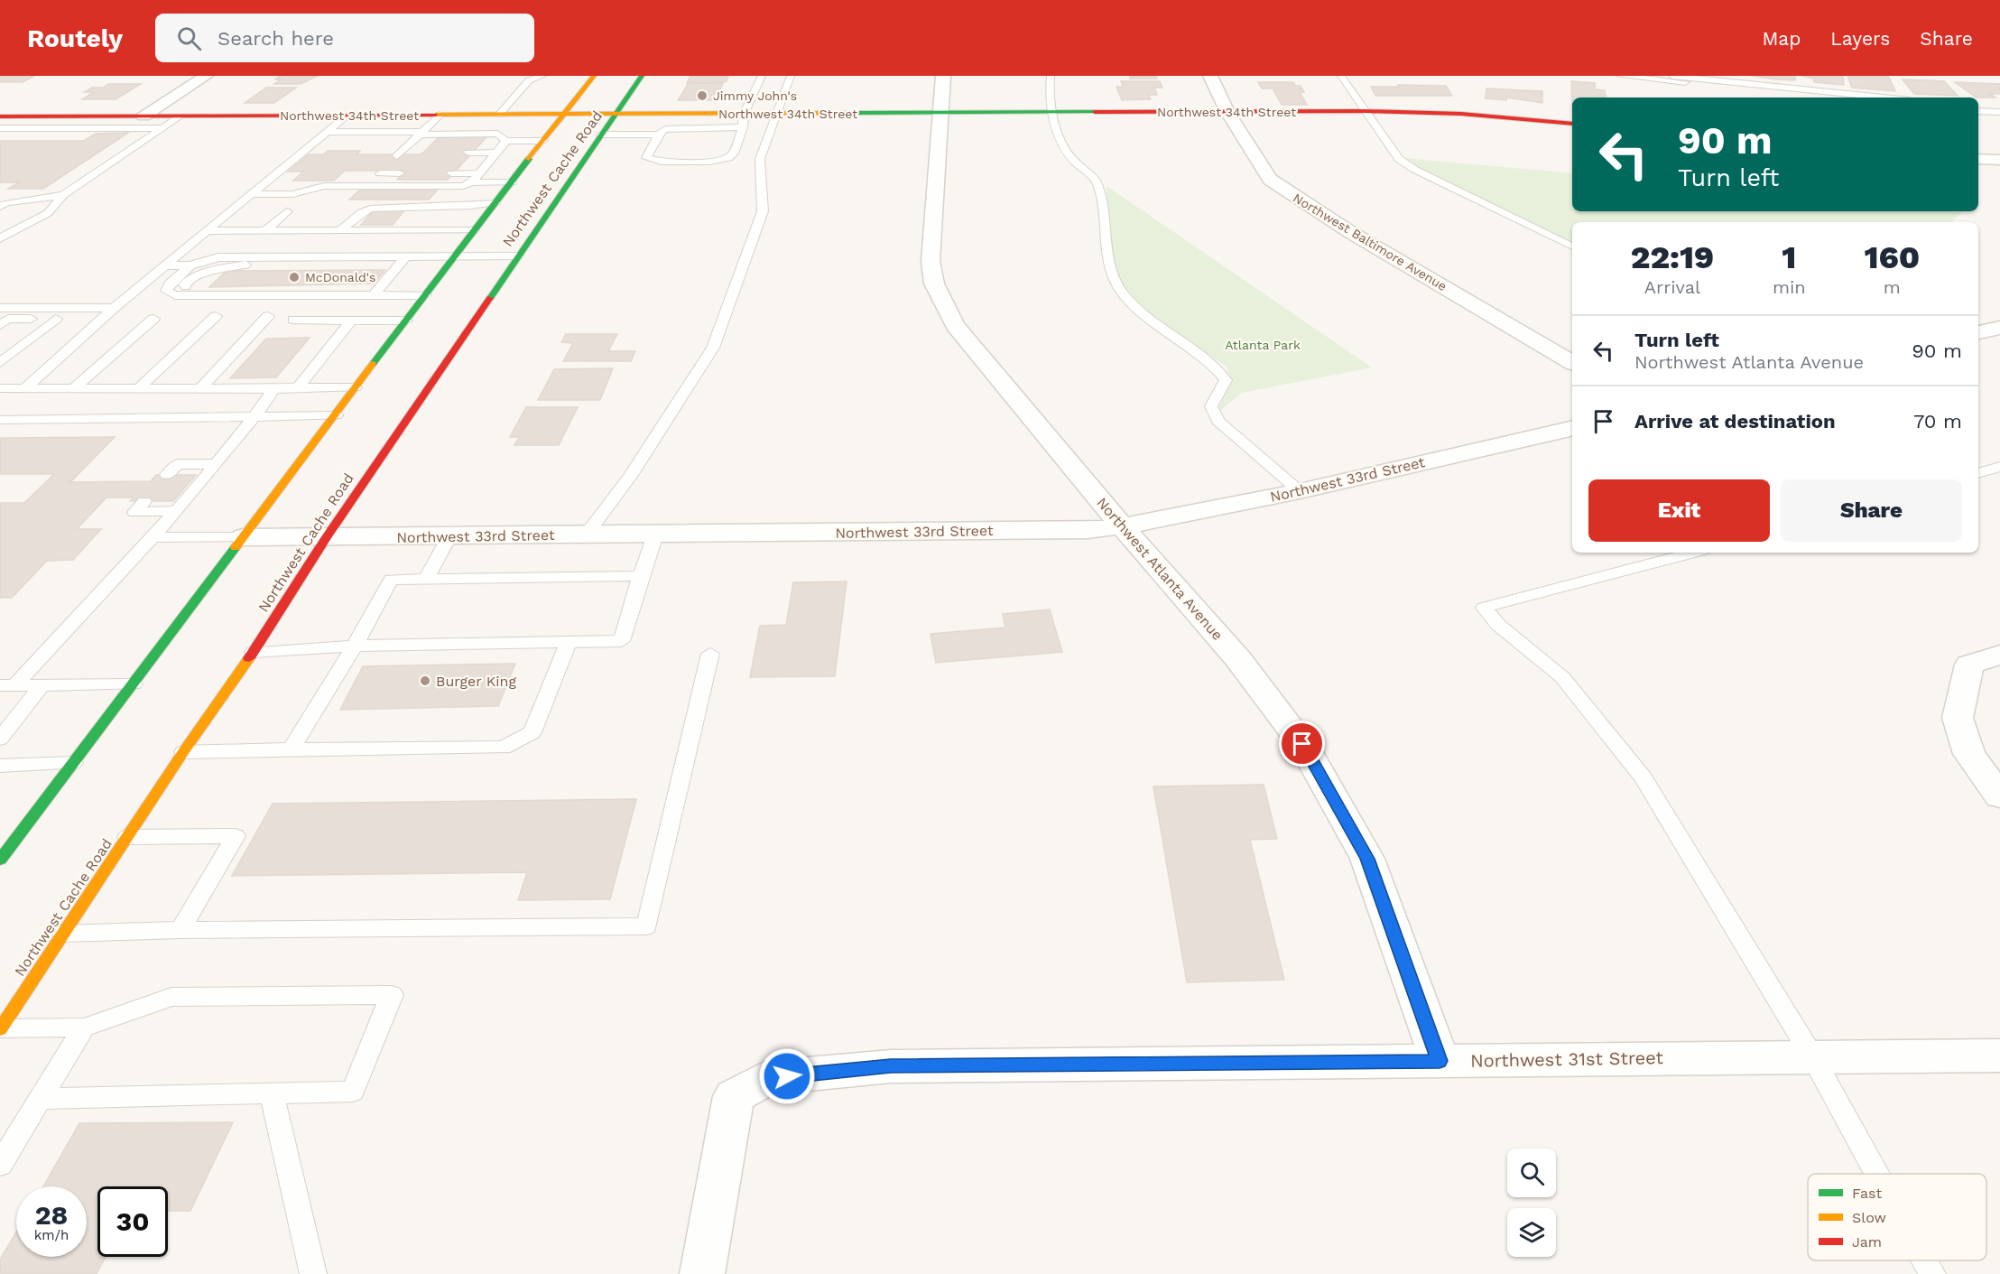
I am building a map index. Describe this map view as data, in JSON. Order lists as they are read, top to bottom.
{
  "streets": {
    "main road": ["Northwest 34th Street", "Northwest Cache Road"],
    "street": [
      "Northwest Baltimore Avenue",
      "Northwest 33rd Street",
      "Northwest Atlanta Avenue",
      "Northwest 31st Street"
    ]
  },
  "crossings": [
    ["Northwest 34th Street", "Northwest Cache Road"],
    ["Northwest 34th Street", "Northwest Baltimore Avenue"],
    ["Northwest 34th Street", "Northwest Atlanta Avenue"],
    ["Northwest Cache Road", "Northwest 33rd Street"],
    ["Northwest 33rd Street", "Northwest Atlanta Avenue"],
    ["Northwest Atlanta Avenue", "Northwest 31st Street"]
  ],
  "parks": ["Atlanta Park"],
  "places": ["Jimmy John's", "McDonald's", "Burger King"],
  "legend": ["Fast", "Slow", "Jam"],
  "page": {
    "header": "Routely",
    "search": "Search here",
    "nav": ["Map", "Layers", "Share"],
    "turn": ["90 m", "Turn left"],
    "eta": [
      "22:19",
      "Arrival",
      "1",
      "min",
      "160",
      "m"
    ],
    "list": [
      {
        "name": "Turn left",
        "note": "Northwest Atlanta Avenue",
        "value": "90 m"
      },
      {
        "name": "Arrive at destination",
        "value": "70 m"
      }
    ],
    "buttons": ["Exit", "Share"],
    "speed": "28 km/h",
    "limit": "30"
  }
}
